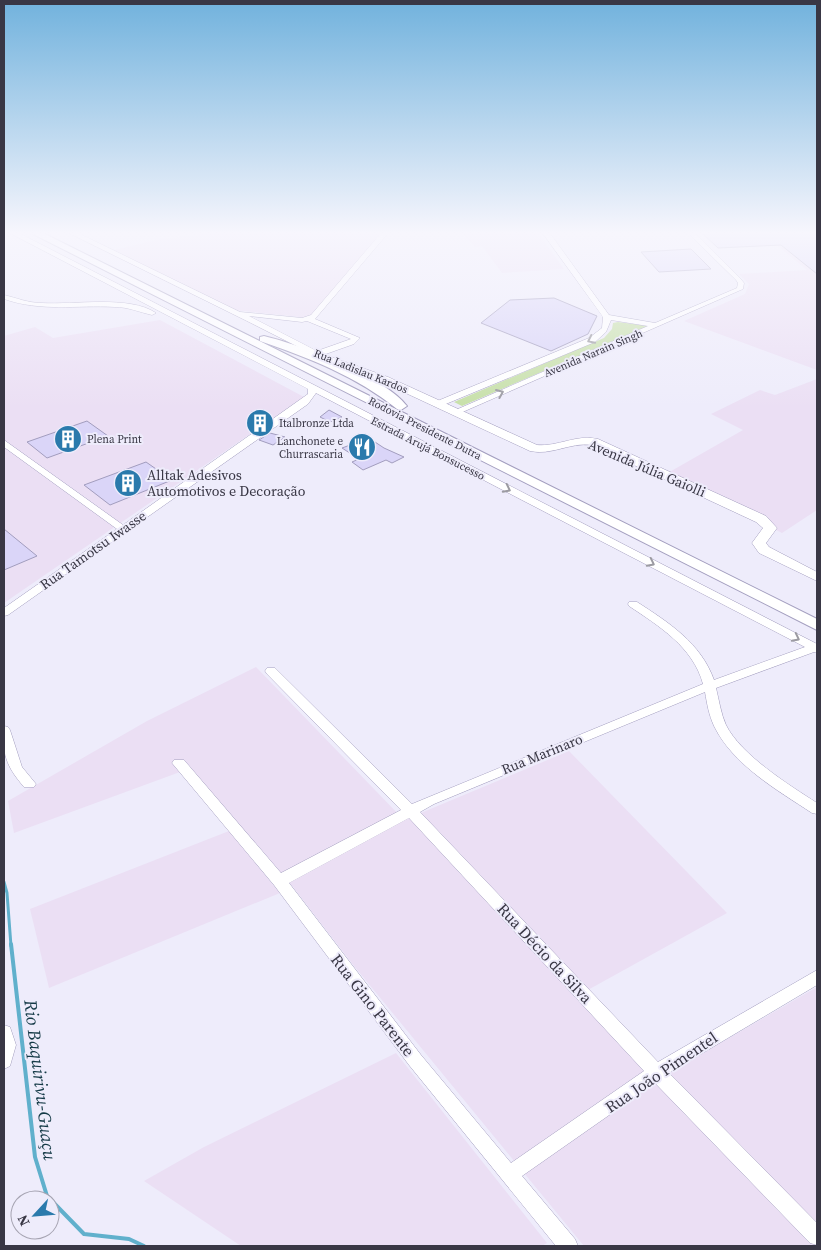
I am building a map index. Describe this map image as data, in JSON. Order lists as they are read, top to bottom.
{
  "streets": {
    "highway": ["Rodovia Presidente Dutra"],
    "main road": ["Rua Ladislau Kardos", "Avenida Júlia Gaiolli"],
    "street": [
      "Avenida Narain Singh",
      "Estrada Arujá Bonsucesso",
      "Rua Tamotsu Iwasse",
      "Rua Marinaro",
      "Rua Décio da Silva",
      "Rua Gino Parente",
      "Rua João Pimentel"
    ]
  },
  "crossings": [
    ["Avenida Narain Singh", "Avenida Júlia Gaiolli"],
    ["Rua Ladislau Kardos", "Avenida Júlia Gaiolli"],
    ["Estrada Arujá Bonsucesso", "Rua Tamotsu Iwasse"],
    ["Estrada Arujá Bonsucesso", "Rua Marinaro"],
    ["Rua Marinaro", "Rua Décio da Silva"],
    ["Rua Marinaro", "Rua Gino Parente"],
    ["Rua Décio da Silva", "Rua João Pimentel"],
    ["Rua Gino Parente", "Rua João Pimentel"]
  ],
  "one_way": ["Estrada Arujá Bonsucesso"],
  "water": ["Rio Baquirivu-Guaçu"],
  "places": {
    "building": ["Italbronze Ltda", "Plena Print", "Alltak Adesivos Automotivos e Decoração"],
    "restaurant": ["Lanchonete e Churrascaria"]
  },
  "north": "bottom left"
}
